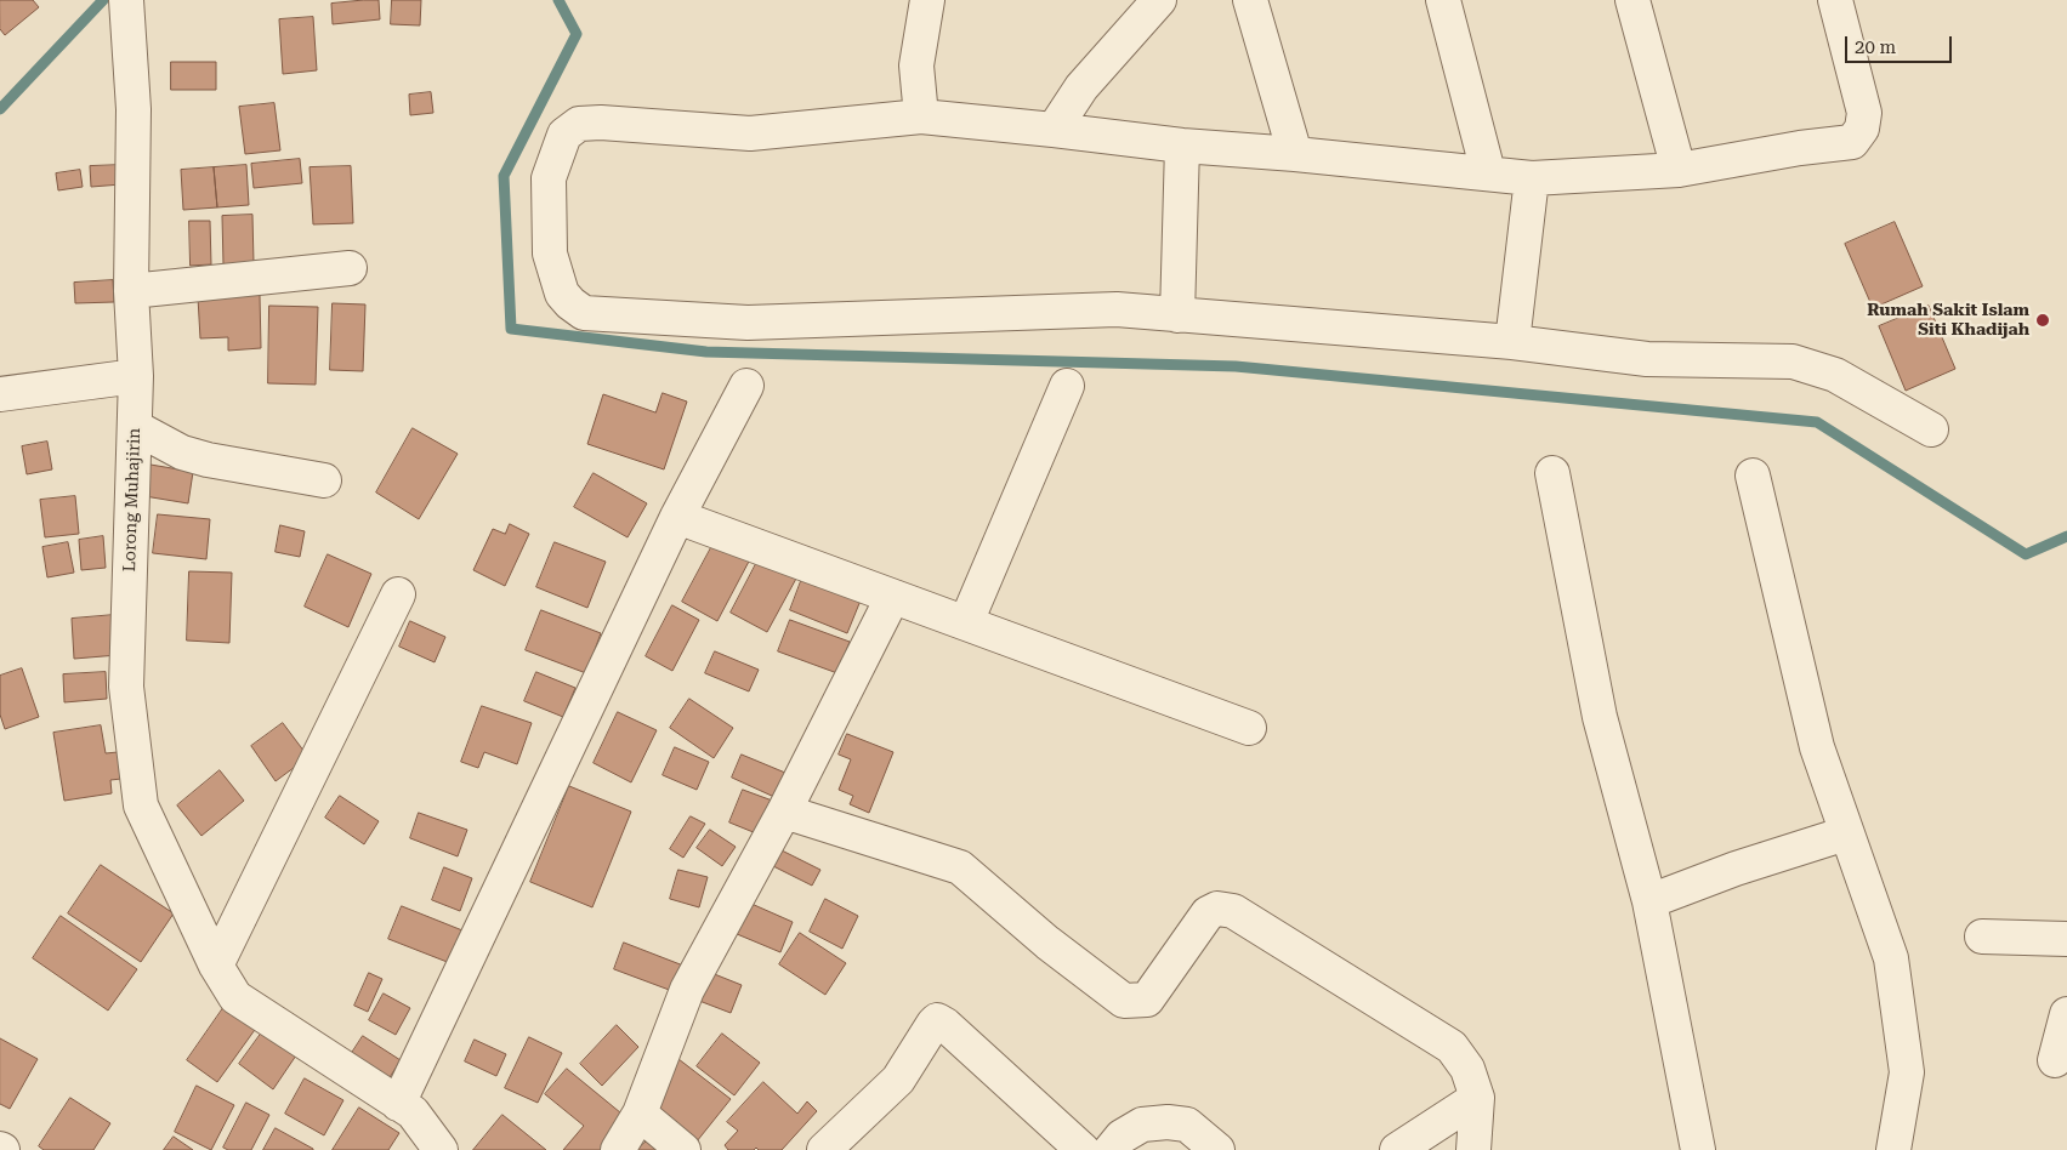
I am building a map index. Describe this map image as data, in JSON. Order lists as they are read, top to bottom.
{
  "streets": {
    "street": ["Lorong Muhajirin"]
  },
  "places": ["Rumah Sakit Islam Siti Khadijah"],
  "scale_bar": "20 m"
}
